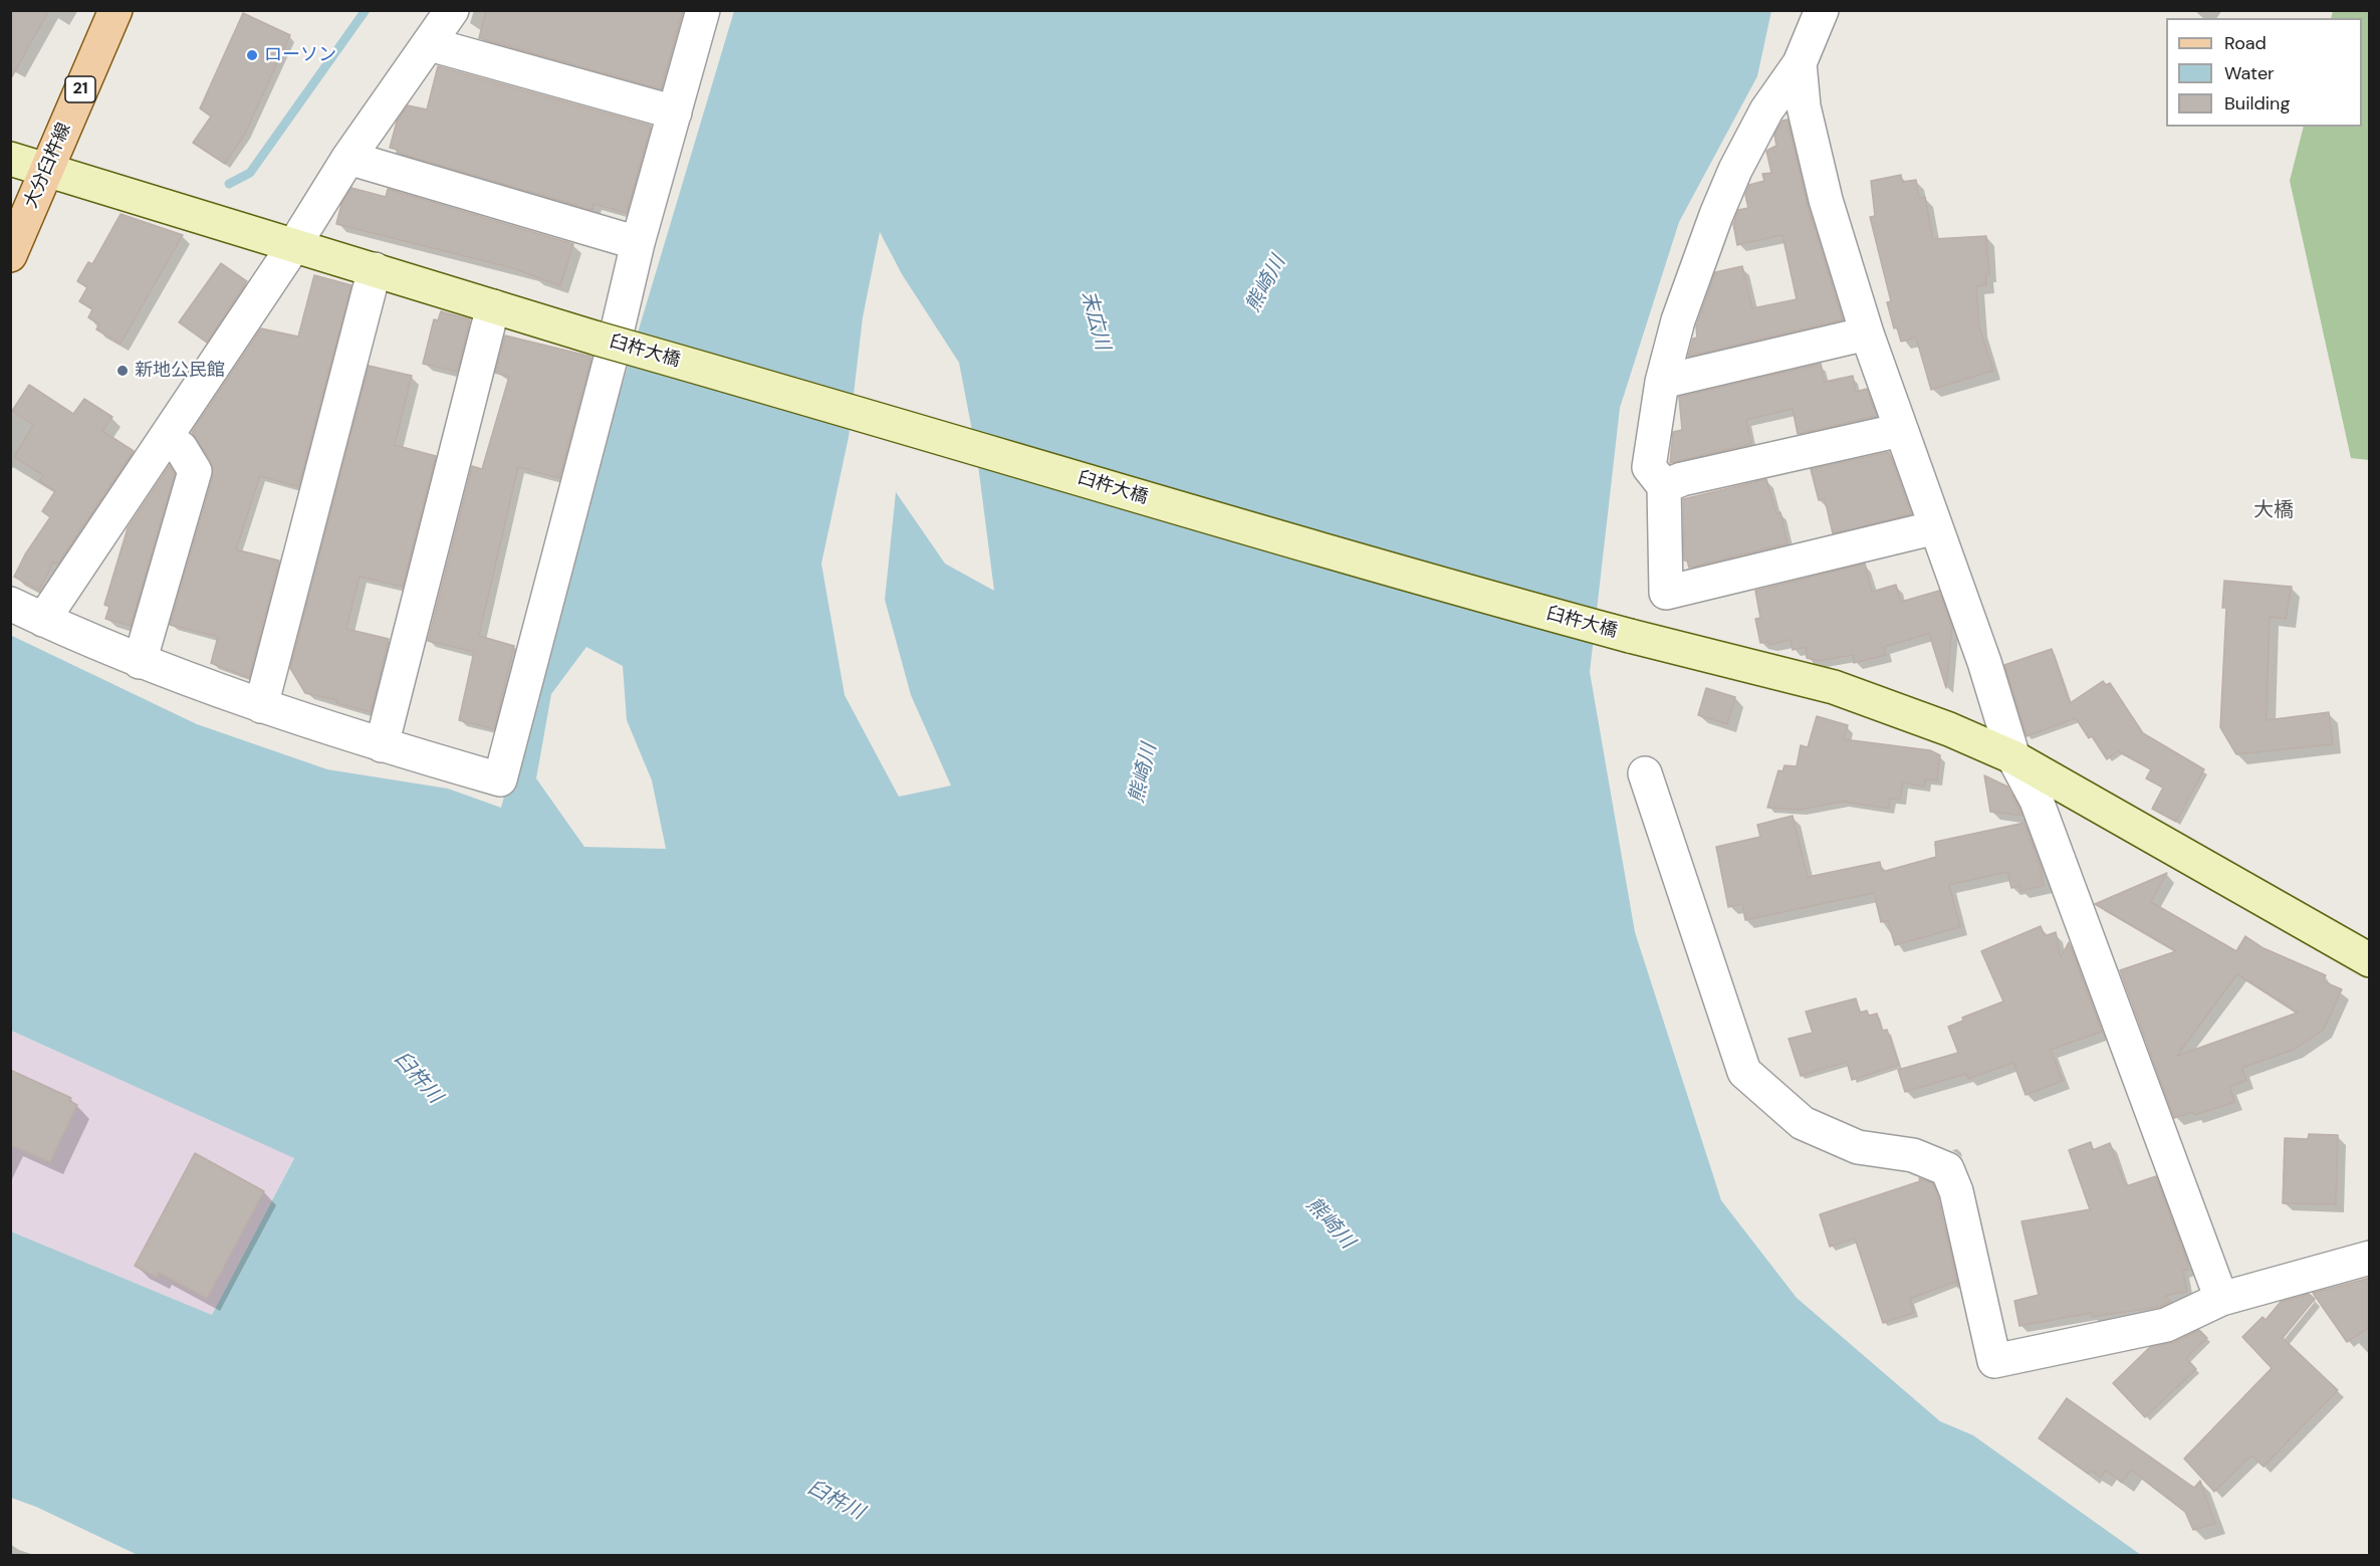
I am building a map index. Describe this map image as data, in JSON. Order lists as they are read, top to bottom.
{
  "streets": {
    "main road": ["21", "大分臼杵線"],
    "street": ["臼杵大橋"]
  },
  "crossings": [
    ["大分臼杵線", "臼杵大橋"]
  ],
  "districts": ["大橋"],
  "water": ["熊崎川", "末広川", "臼杵川"],
  "places": ["ローソン", "新地公民館"],
  "legend": ["Road", "Water", "Building"]
}
